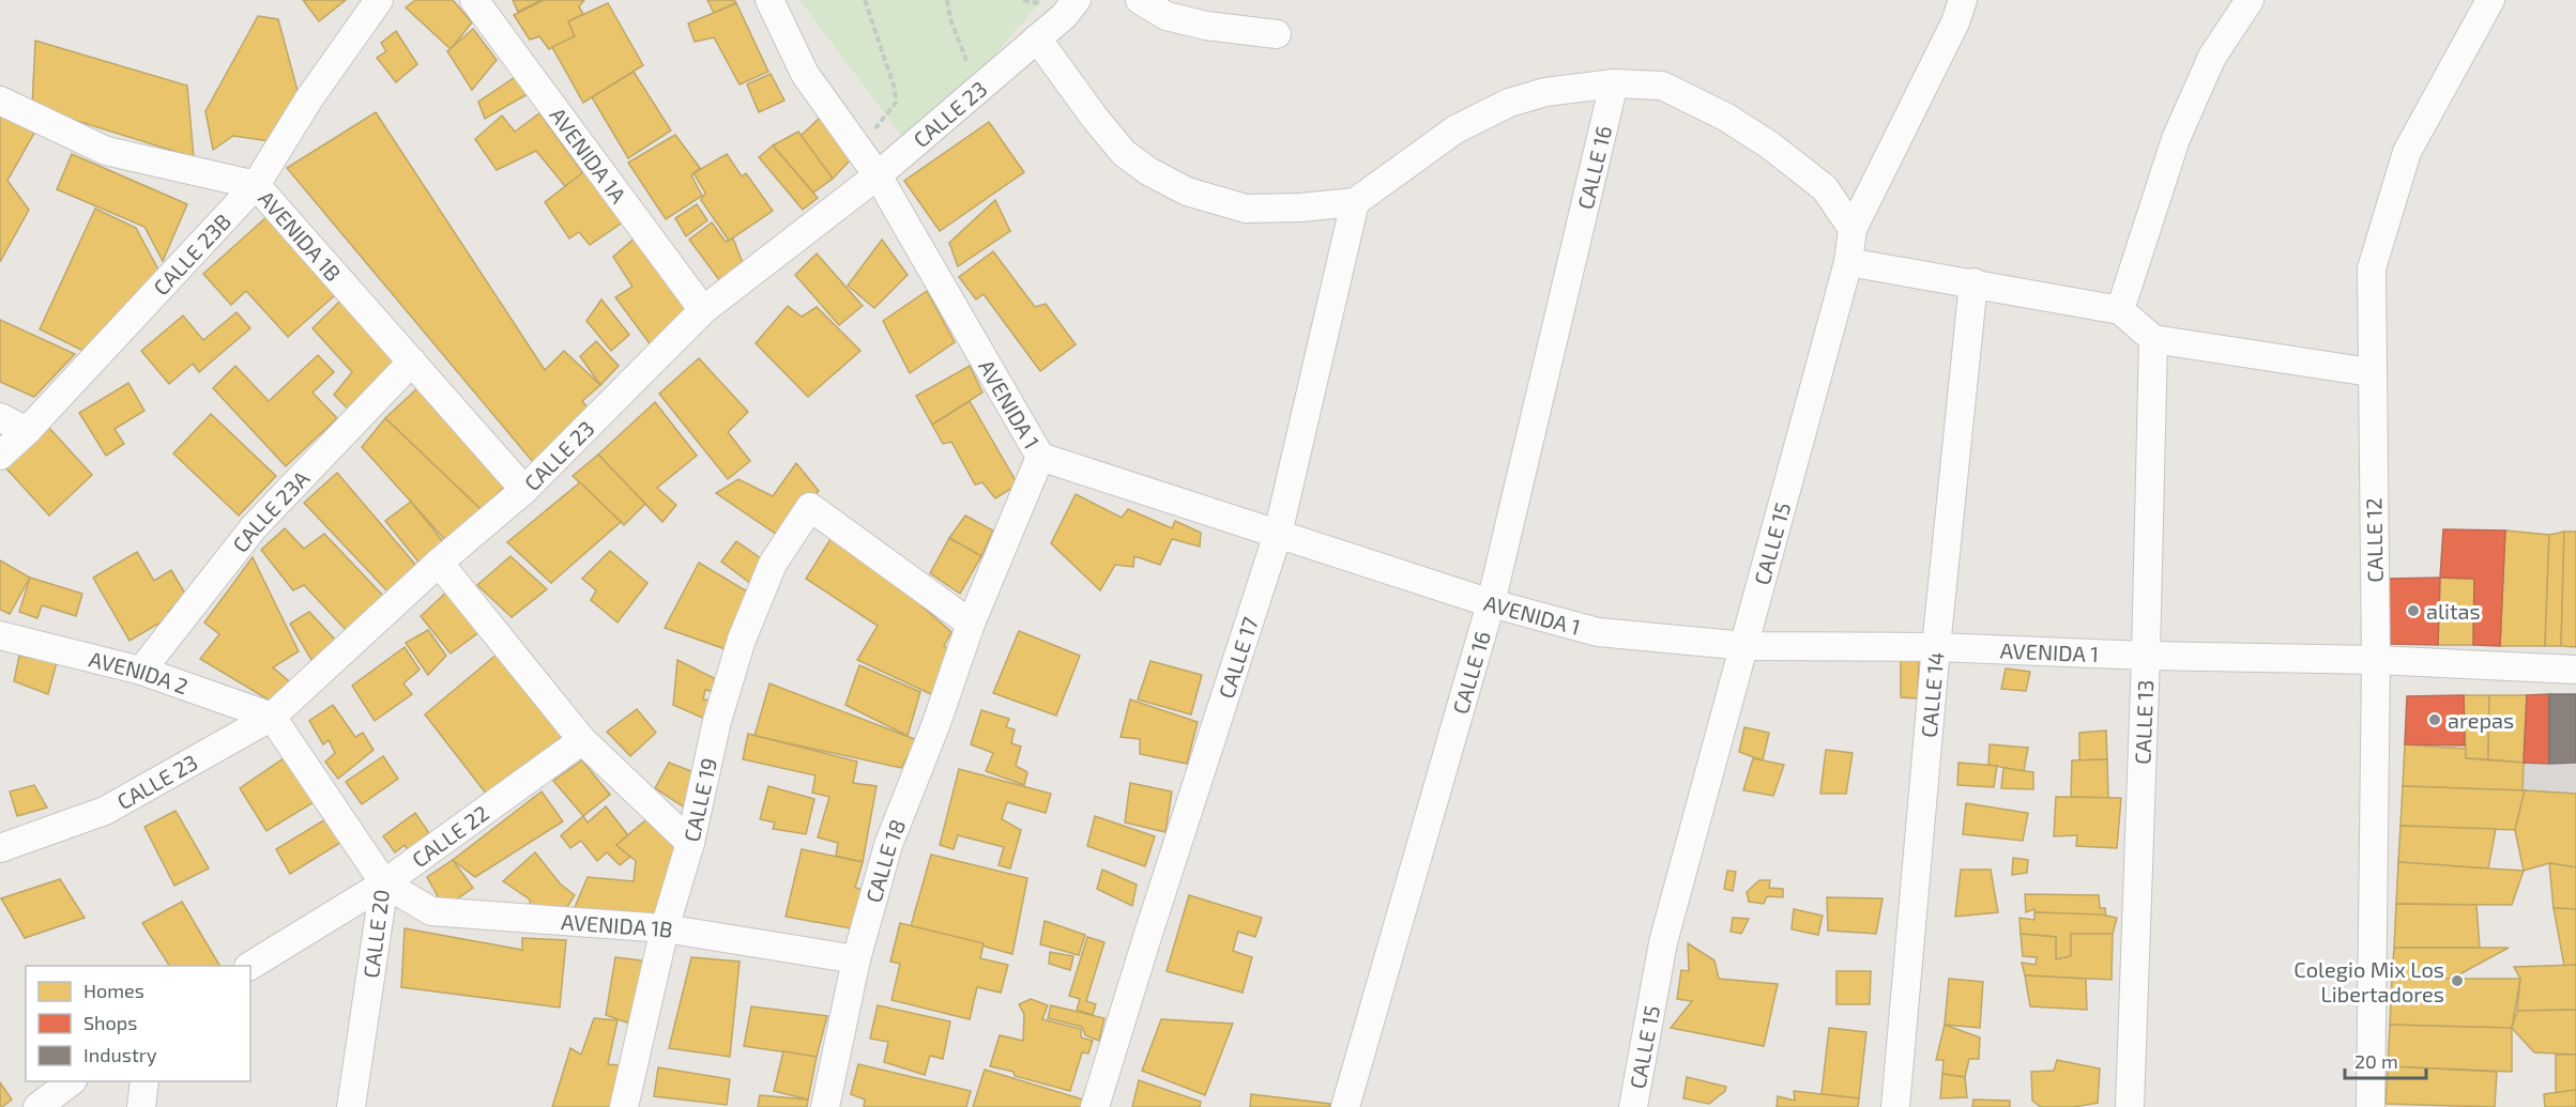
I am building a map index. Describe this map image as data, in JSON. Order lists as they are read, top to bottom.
{
  "streets": {
    "street": [
      "CALLE 23",
      "AVENIDA 1A",
      "CALLE 16",
      "AVENIDA 1B",
      "CALLE 23B",
      "AVENIDA 1",
      "CALLE 23A",
      "CALLE 12",
      "CALLE 15",
      "CALLE 17",
      "AVENIDA 2",
      "CALLE 14",
      "CALLE 13",
      "CALLE 19",
      "CALLE 22",
      "CALLE 18",
      "CALLE 20"
    ]
  },
  "crossings": [
    ["CALLE 23", "AVENIDA 1A"],
    ["CALLE 23", "AVENIDA 1B"],
    ["CALLE 23", "AVENIDA 1"],
    ["CALLE 23", "AVENIDA 2"],
    ["CALLE 23", "CALLE 20"],
    ["CALLE 16", "AVENIDA 1"],
    ["AVENIDA 1B", "CALLE 23B"],
    ["AVENIDA 1B", "CALLE 23A"],
    ["AVENIDA 1B", "CALLE 19"],
    ["AVENIDA 1B", "CALLE 22"],
    ["AVENIDA 1B", "CALLE 18"],
    ["AVENIDA 1B", "CALLE 20"],
    ["AVENIDA 1", "CALLE 12"],
    ["AVENIDA 1", "CALLE 15"],
    ["AVENIDA 1", "CALLE 17"],
    ["AVENIDA 1", "CALLE 14"],
    ["AVENIDA 1", "CALLE 13"],
    ["AVENIDA 1", "CALLE 18"],
    ["CALLE 23A", "AVENIDA 2"],
    ["AVENIDA 2", "CALLE 20"],
    ["CALLE 19", "CALLE 18"],
    ["CALLE 22", "CALLE 20"]
  ],
  "places": ["alitas", "arepas", "Colegio Mix Los Libertadores"],
  "legend": ["Homes", "Shops", "Industry"],
  "scale_bar": "20 m"
}
